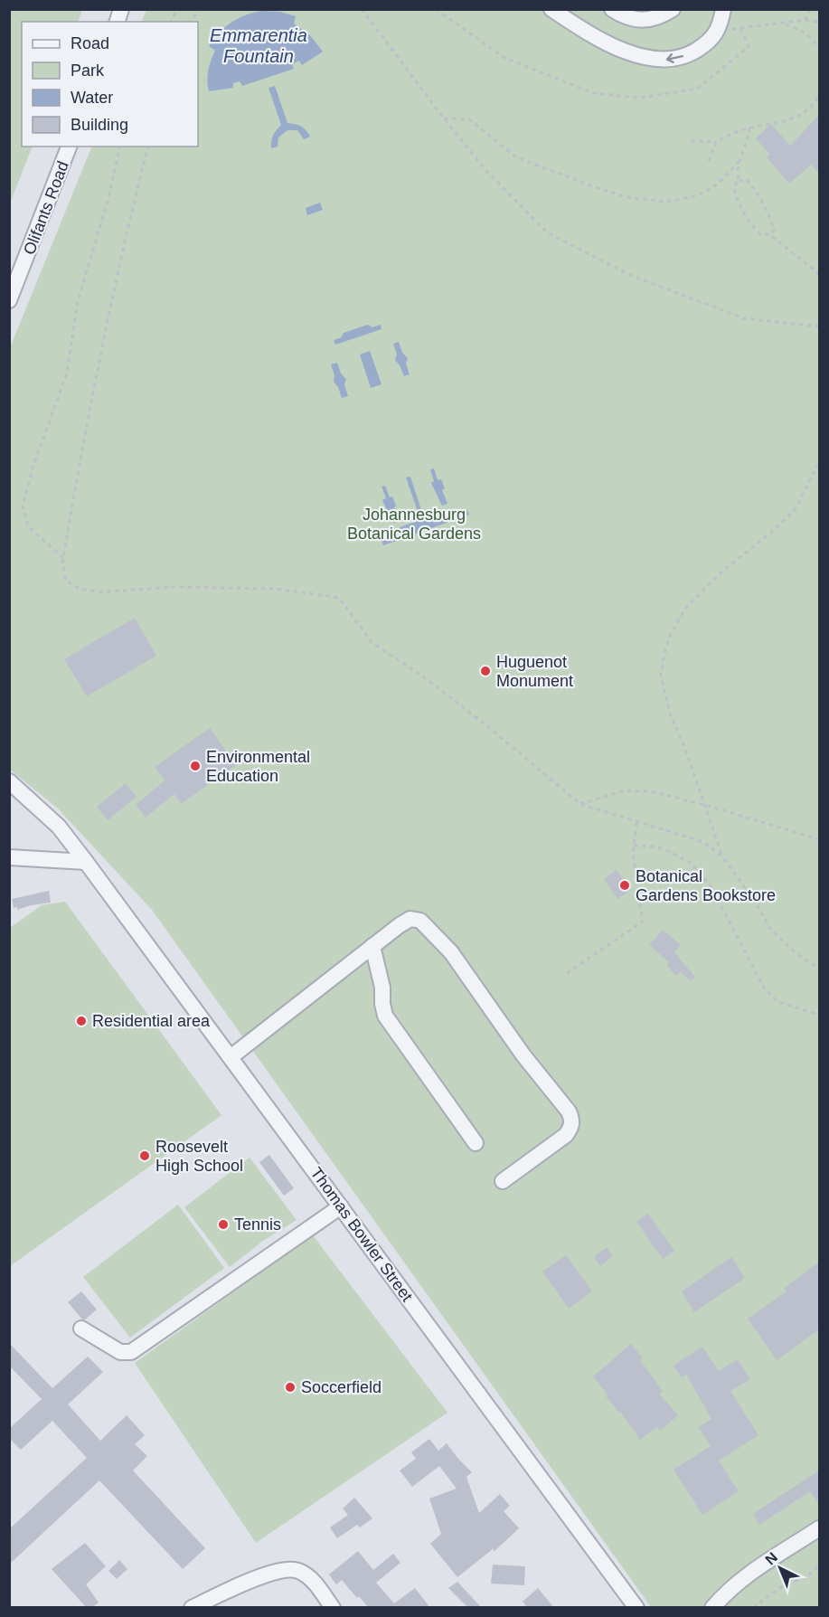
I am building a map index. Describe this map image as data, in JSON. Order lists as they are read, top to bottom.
{
  "streets": {
    "street": ["Olifants Road", "Thomas Bowler Street"]
  },
  "water": ["Emmarentia Fountain"],
  "parks": ["Johannesburg Botanical Gardens"],
  "places": [
    "Huguenot Monument",
    "Environmental Education",
    "Botanical Gardens Bookstore",
    "Residential area",
    "Roosevelt High School",
    "Tennis",
    "Soccerfield"
  ],
  "legend": [
    "Road",
    "Park",
    "Water",
    "Building"
  ],
  "north": "top left"
}
